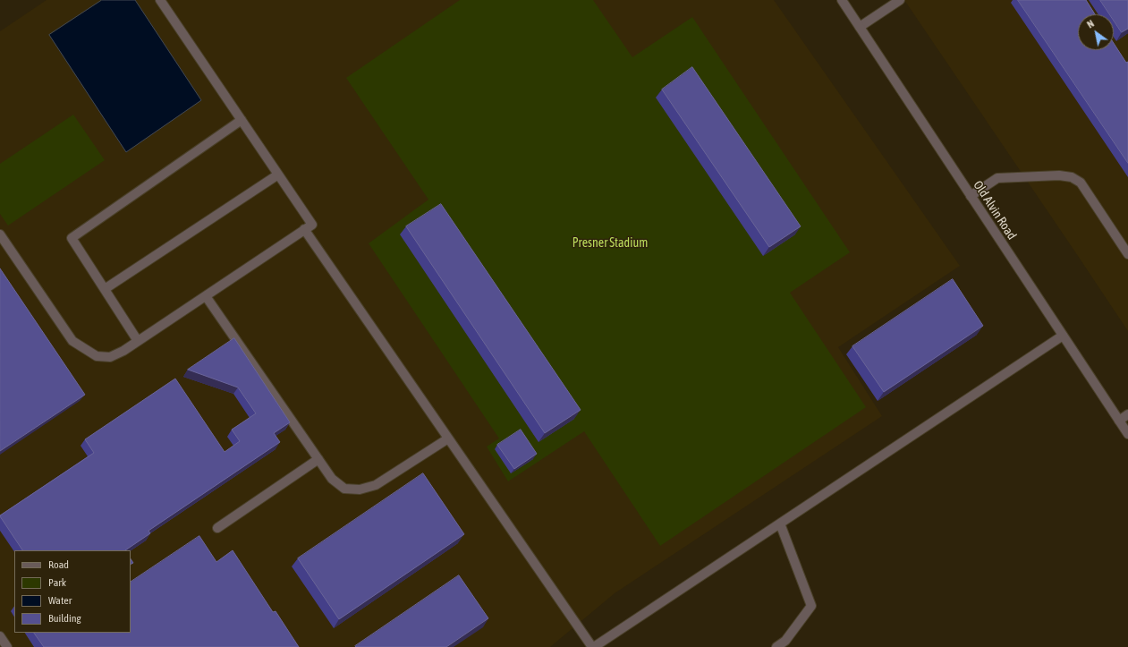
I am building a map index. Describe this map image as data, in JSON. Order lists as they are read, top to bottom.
{
  "streets": {
    "street": ["Old Alvin Road"]
  },
  "parks": ["Presner Stadium"],
  "legend": [
    "Road",
    "Park",
    "Water",
    "Building"
  ],
  "north": "top left"
}
